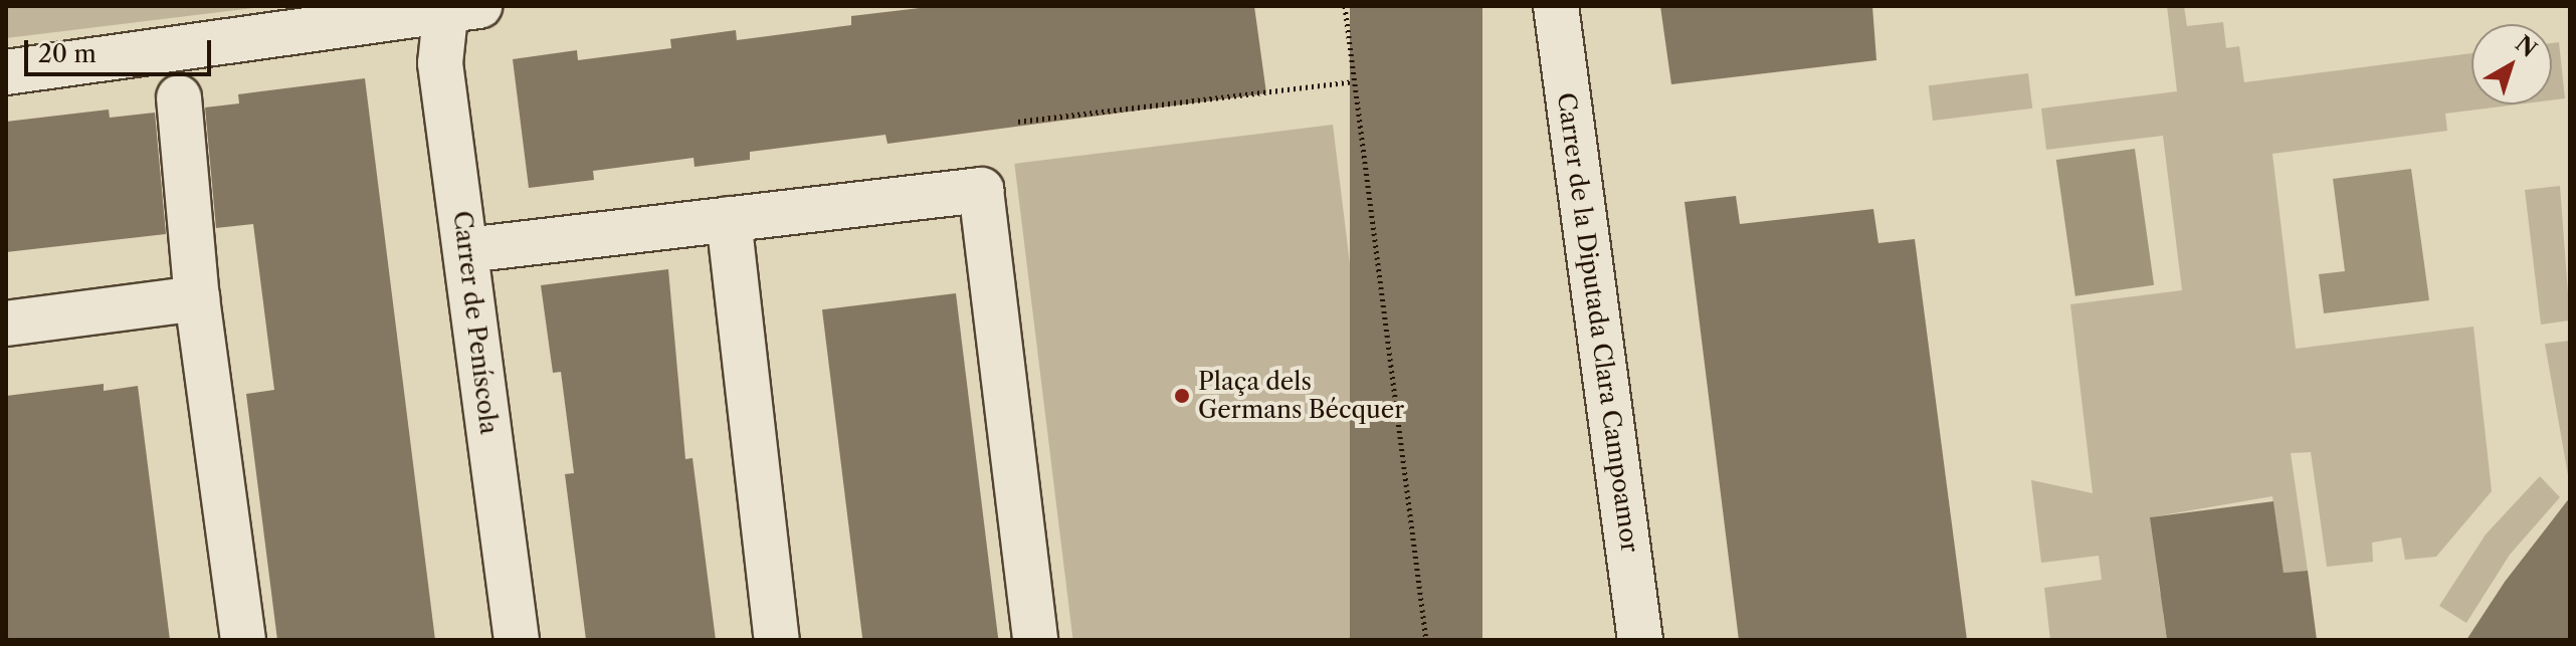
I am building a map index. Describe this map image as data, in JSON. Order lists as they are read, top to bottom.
{
  "streets": {
    "street": ["Carrer de Peníscola", "Carrer de la Diputada Clara Campoamor"]
  },
  "places": ["Plaça dels Germans Bécquer"],
  "scale_bar": "20 m",
  "north": "top right"
}
